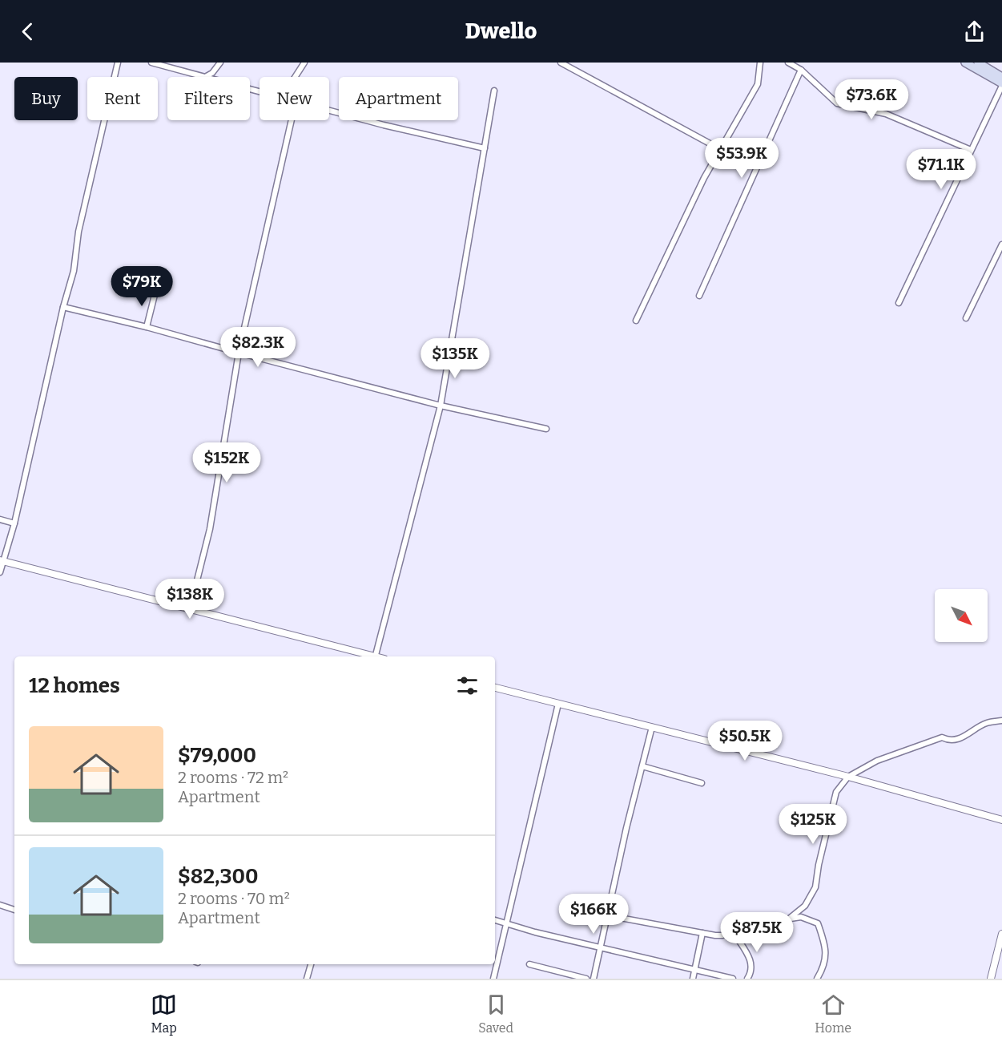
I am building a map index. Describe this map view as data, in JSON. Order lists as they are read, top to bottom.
{
  "north": "bottom right",
  "page": {
    "header": "Dwello",
    "chip": [
      "Buy",
      "Rent",
      "Filters",
      "New",
      "Apartment"
    ],
    "price": [
      "$73.6K",
      "$53.9K",
      "$71.1K",
      "$79K",
      "$82.3K",
      "$135K",
      "$152K",
      "$138K",
      "$50.5K",
      "$125K",
      "$166K",
      "$87.5K"
    ],
    "heading": "12 homes",
    "list": [
      {
        "name": "$79,000",
        "note": "2 rooms · 72 m² · Apartment"
      },
      {
        "name": "$82,300",
        "note": "2 rooms · 70 m² · Apartment"
      }
    ],
    "tabs": ["Map", "Saved", "Home"]
  }
}
